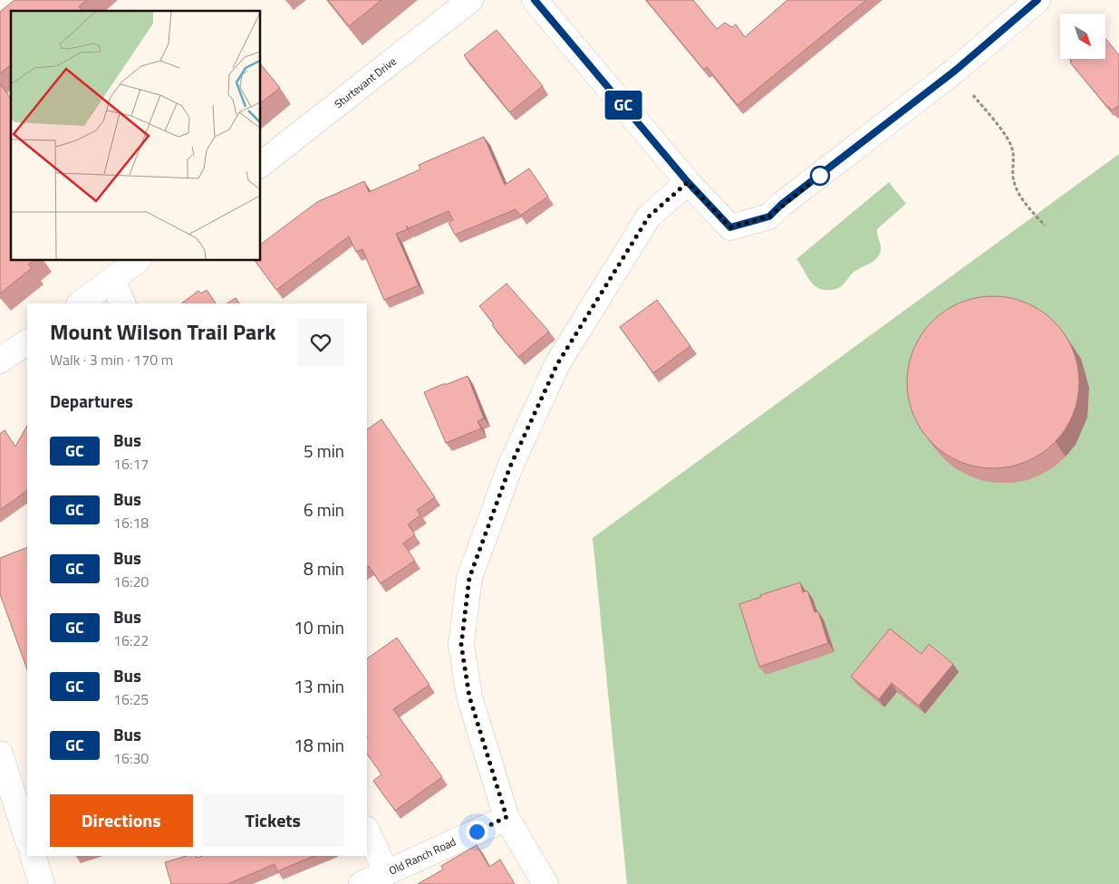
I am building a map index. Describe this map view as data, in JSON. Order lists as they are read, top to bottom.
{
  "streets": {
    "street": ["Sturtevant Drive", "Old Ranch Road"]
  },
  "lines": ["bus line GC"],
  "north": "bottom right",
  "page": {
    "on_map": "GC",
    "heading": [
      ["Mount Wilson Trail Park", "Walk · 3 min · 170 m"],
      "Departures"
    ],
    "list": [
      {
        "mark": "GC",
        "name": "Bus",
        "note": "16:17",
        "value": "5 min"
      },
      {
        "mark": "GC",
        "name": "Bus",
        "note": "16:18",
        "value": "6 min"
      },
      {
        "mark": "GC",
        "name": "Bus",
        "note": "16:20",
        "value": "8 min"
      },
      {
        "mark": "GC",
        "name": "Bus",
        "note": "16:22",
        "value": "10 min"
      },
      {
        "mark": "GC",
        "name": "Bus",
        "note": "16:25",
        "value": "13 min"
      },
      {
        "mark": "GC",
        "name": "Bus",
        "note": "16:30",
        "value": "18 min"
      }
    ],
    "buttons": ["Directions", "Tickets"]
  }
}
